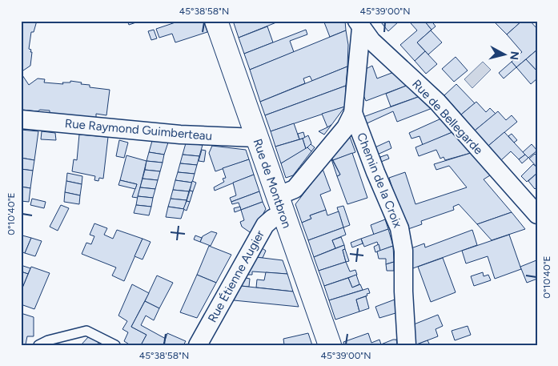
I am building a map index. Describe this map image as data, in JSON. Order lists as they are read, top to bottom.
{
  "streets": {
    "main road": ["Rue de Montbron"],
    "street": [
      "Rue de Bellegarde",
      "Rue Raymond Guimberteau",
      "Chemin de la Croix",
      "Rue Étienne Augier"
    ]
  },
  "crossings": [
    ["Rue Raymond Guimberteau", "Rue de Montbron"],
    ["Chemin de la Croix", "Rue Étienne Augier"],
    ["Rue de Montbron", "Rue Étienne Augier"]
  ],
  "north": "right",
  "coordinates": ["45°38'58\"N", "45°39'00\"N", "0°10'40\"E"]
}
